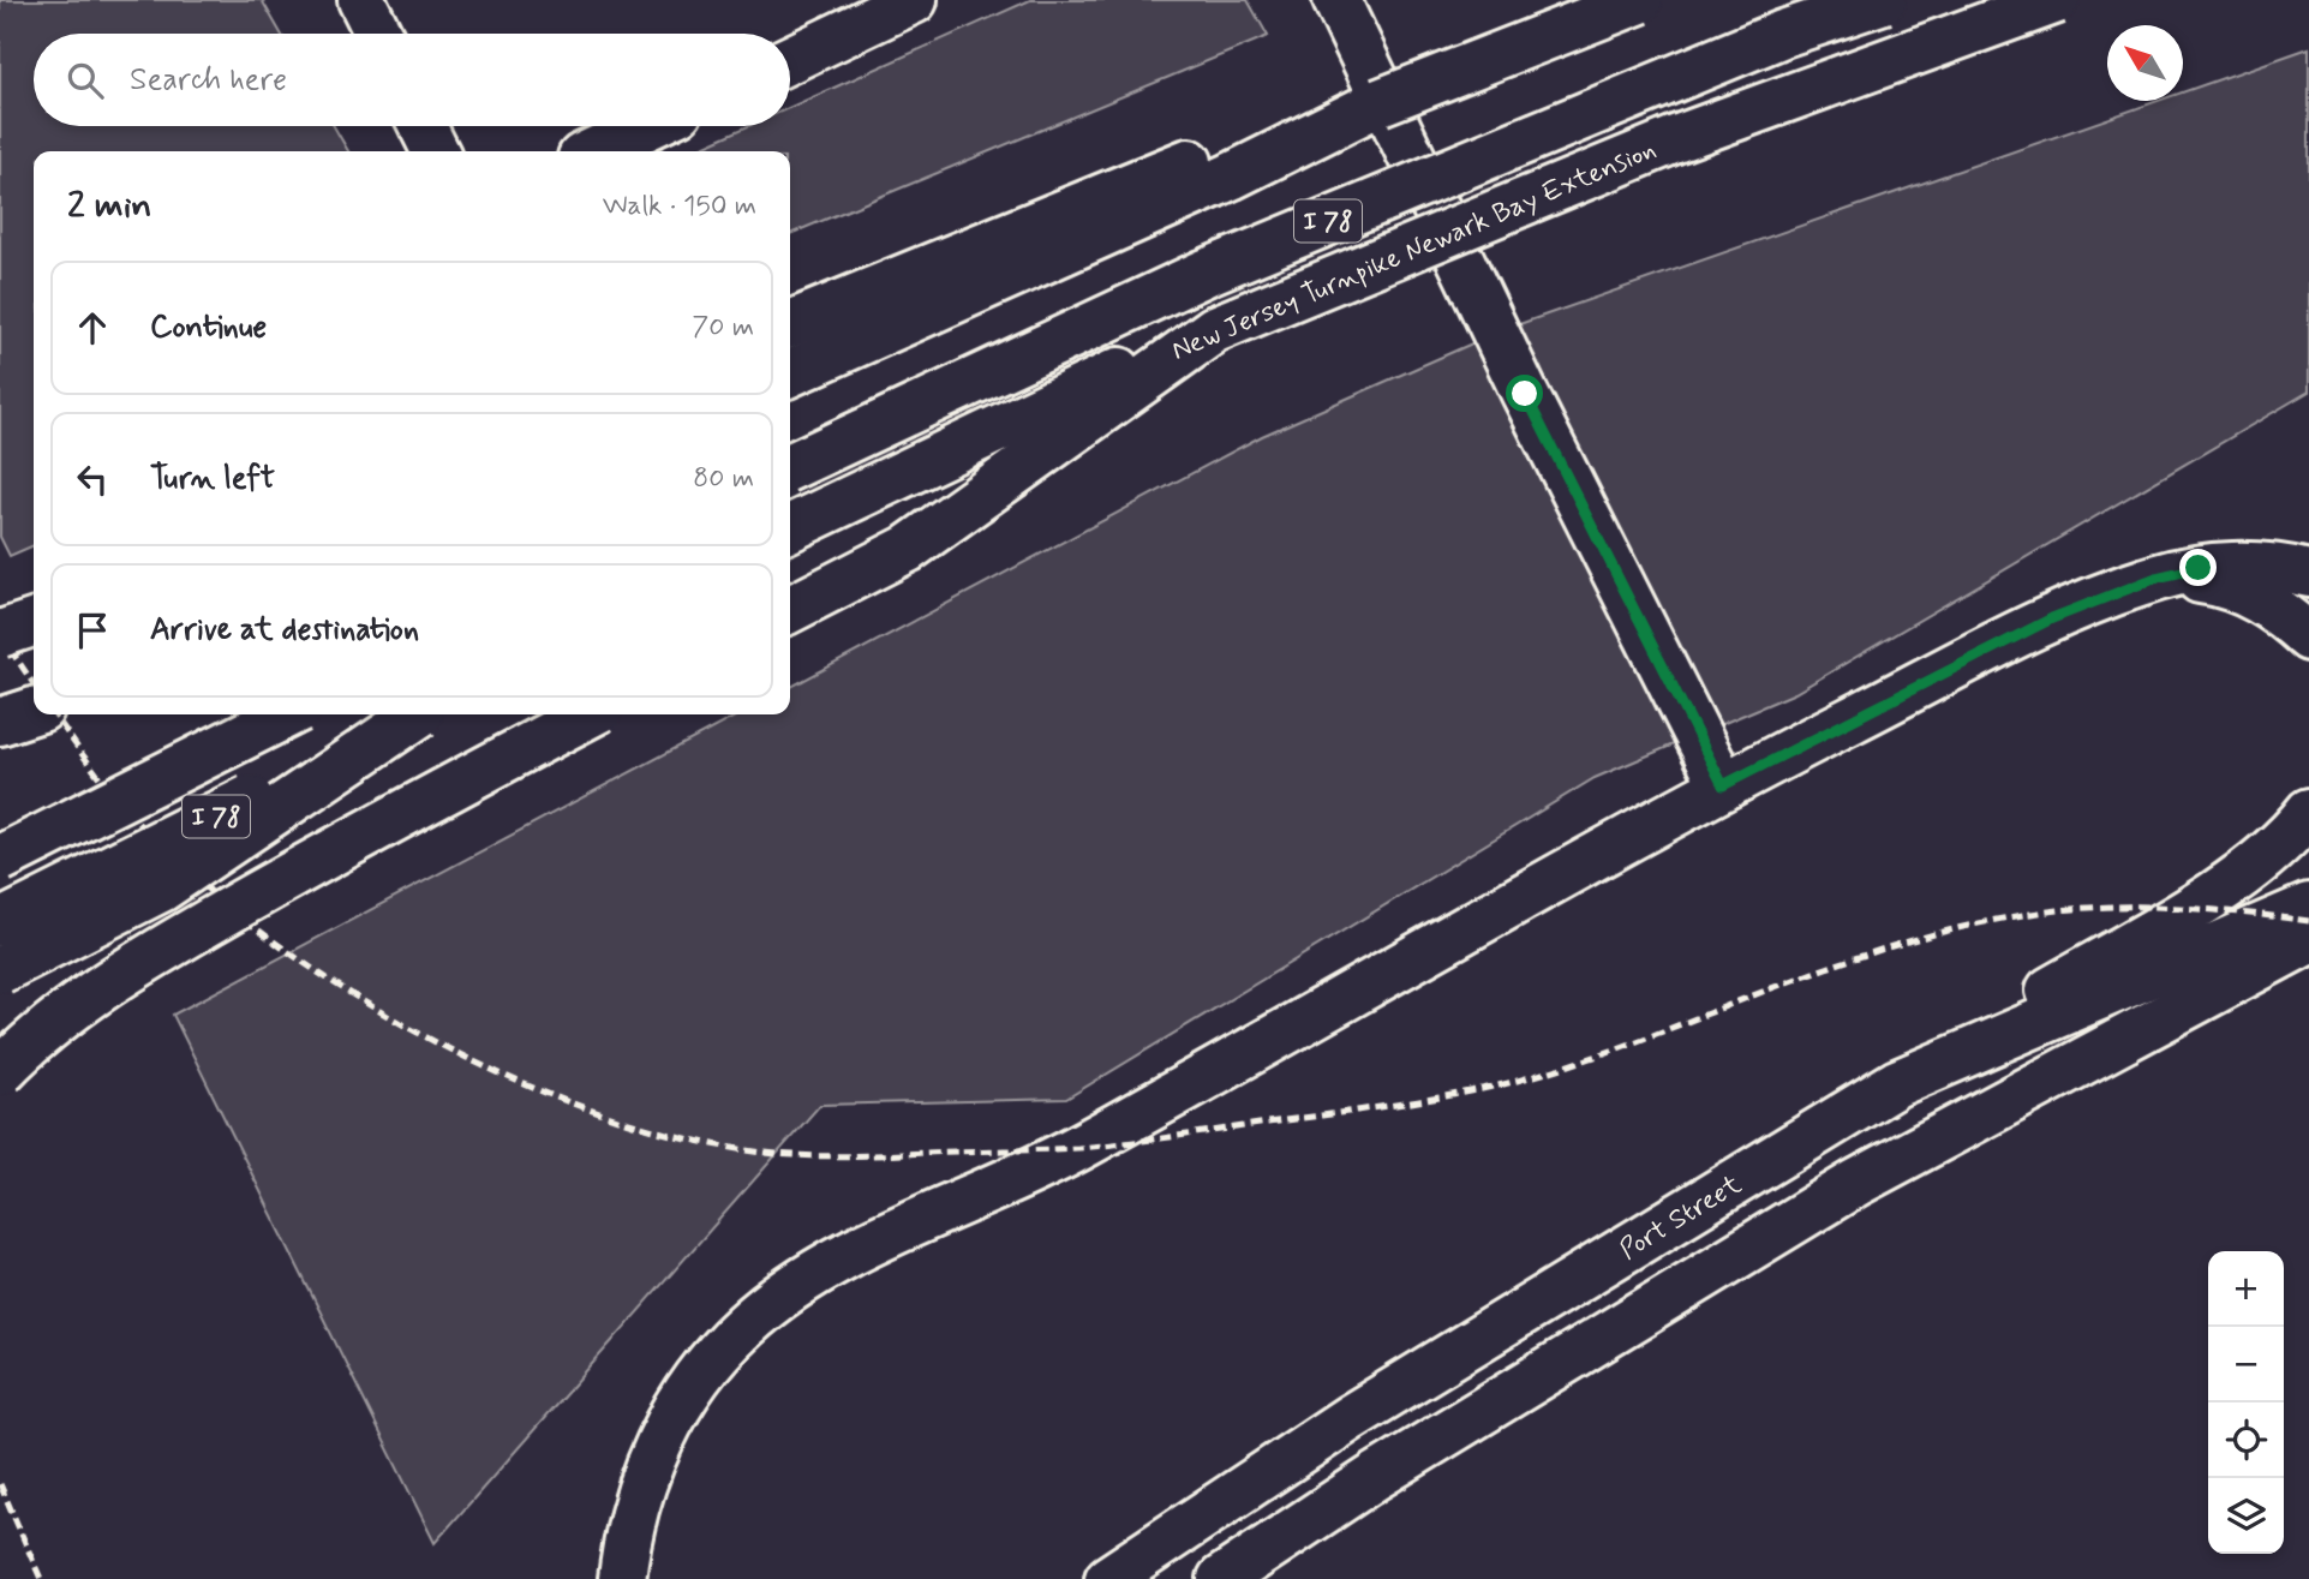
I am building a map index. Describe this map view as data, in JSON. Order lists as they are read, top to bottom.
{
  "streets": {
    "main road": ["I 78", "New Jersey Turnpike Newark Bay Extension", "Port Street"]
  },
  "north": "top left",
  "page": {
    "search": "Search here",
    "heading": ["2 min", "Walk · 150 m"],
    "list": [
      ["Continue", "70 m"],
      ["Turn left", "80 m"],
      "Arrive at destination"
    ],
    "map_buttons": ["+", "−"]
  }
}
